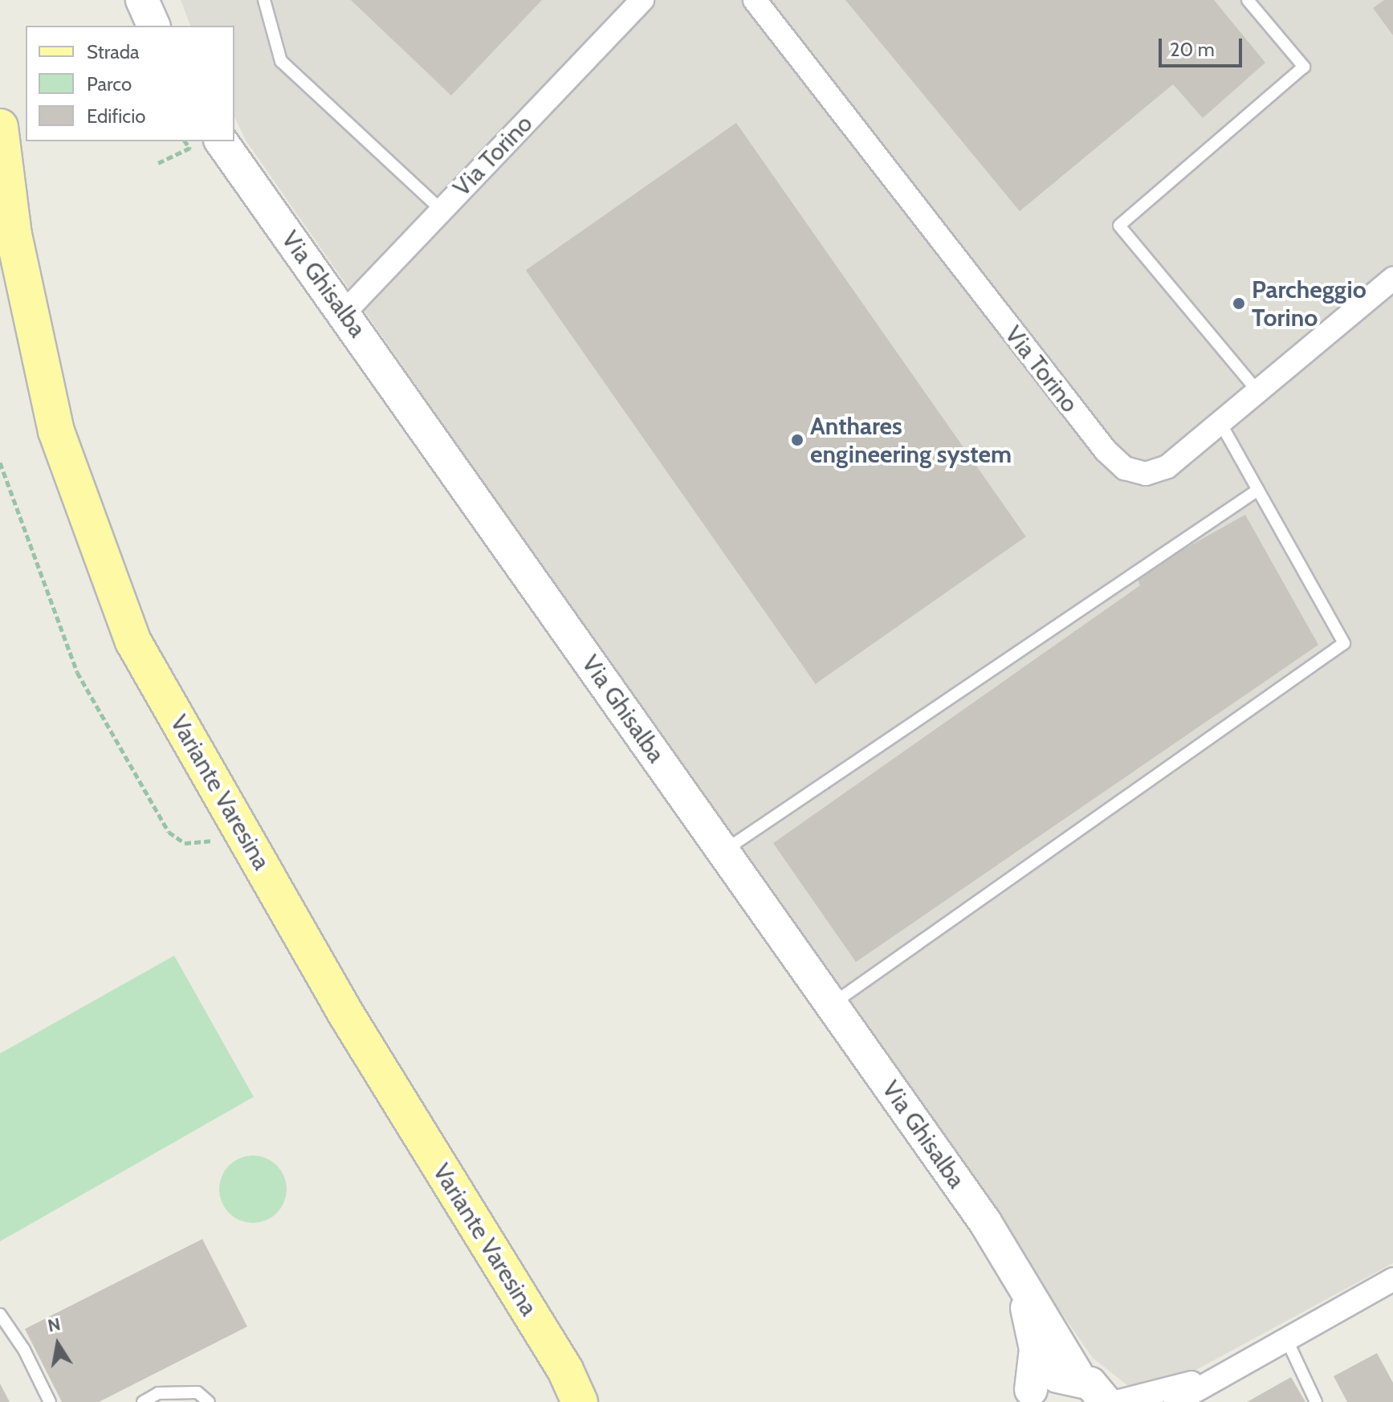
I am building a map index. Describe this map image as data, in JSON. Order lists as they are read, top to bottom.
{
  "streets": {
    "main road": ["Variante Varesina"],
    "street": ["Via Torino", "Via Ghisalba"]
  },
  "crossings": [
    ["Via Torino", "Via Ghisalba"]
  ],
  "places": ["Parcheggio Torino", "Anthares engineering system"],
  "legend": ["Strada", "Parco", "Edificio"],
  "scale_bar": "20 m",
  "north": "top"
}
